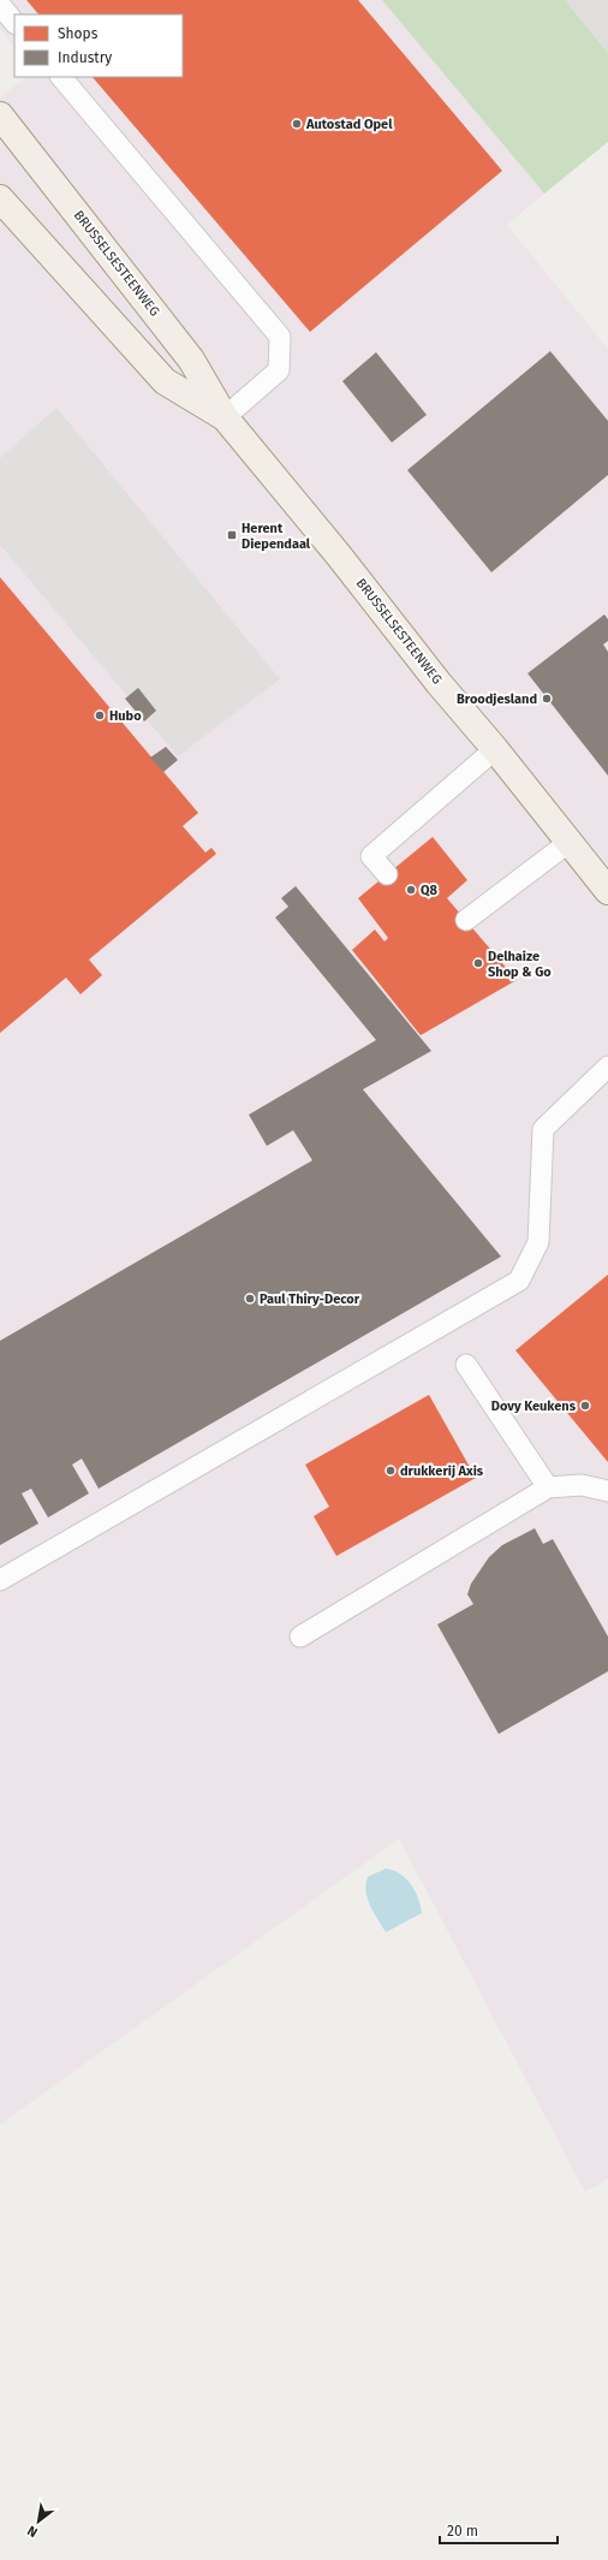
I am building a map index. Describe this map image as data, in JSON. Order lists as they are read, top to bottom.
{
  "streets": {
    "main road": ["BRUSSELSESTEENWEG"]
  },
  "places": {
    "other": [
      "Autostad Opel",
      "Broodjesland",
      "Hubo",
      "Q8",
      "Delhaize Shop & Go",
      "Paul Thiry-Decor",
      "Dovy Keukens",
      "drukkerij Axis"
    ],
    "transit": ["Herent Diependaal"]
  },
  "legend": ["Shops", "Industry"],
  "scale_bar": "20 m",
  "north": "bottom left"
}
